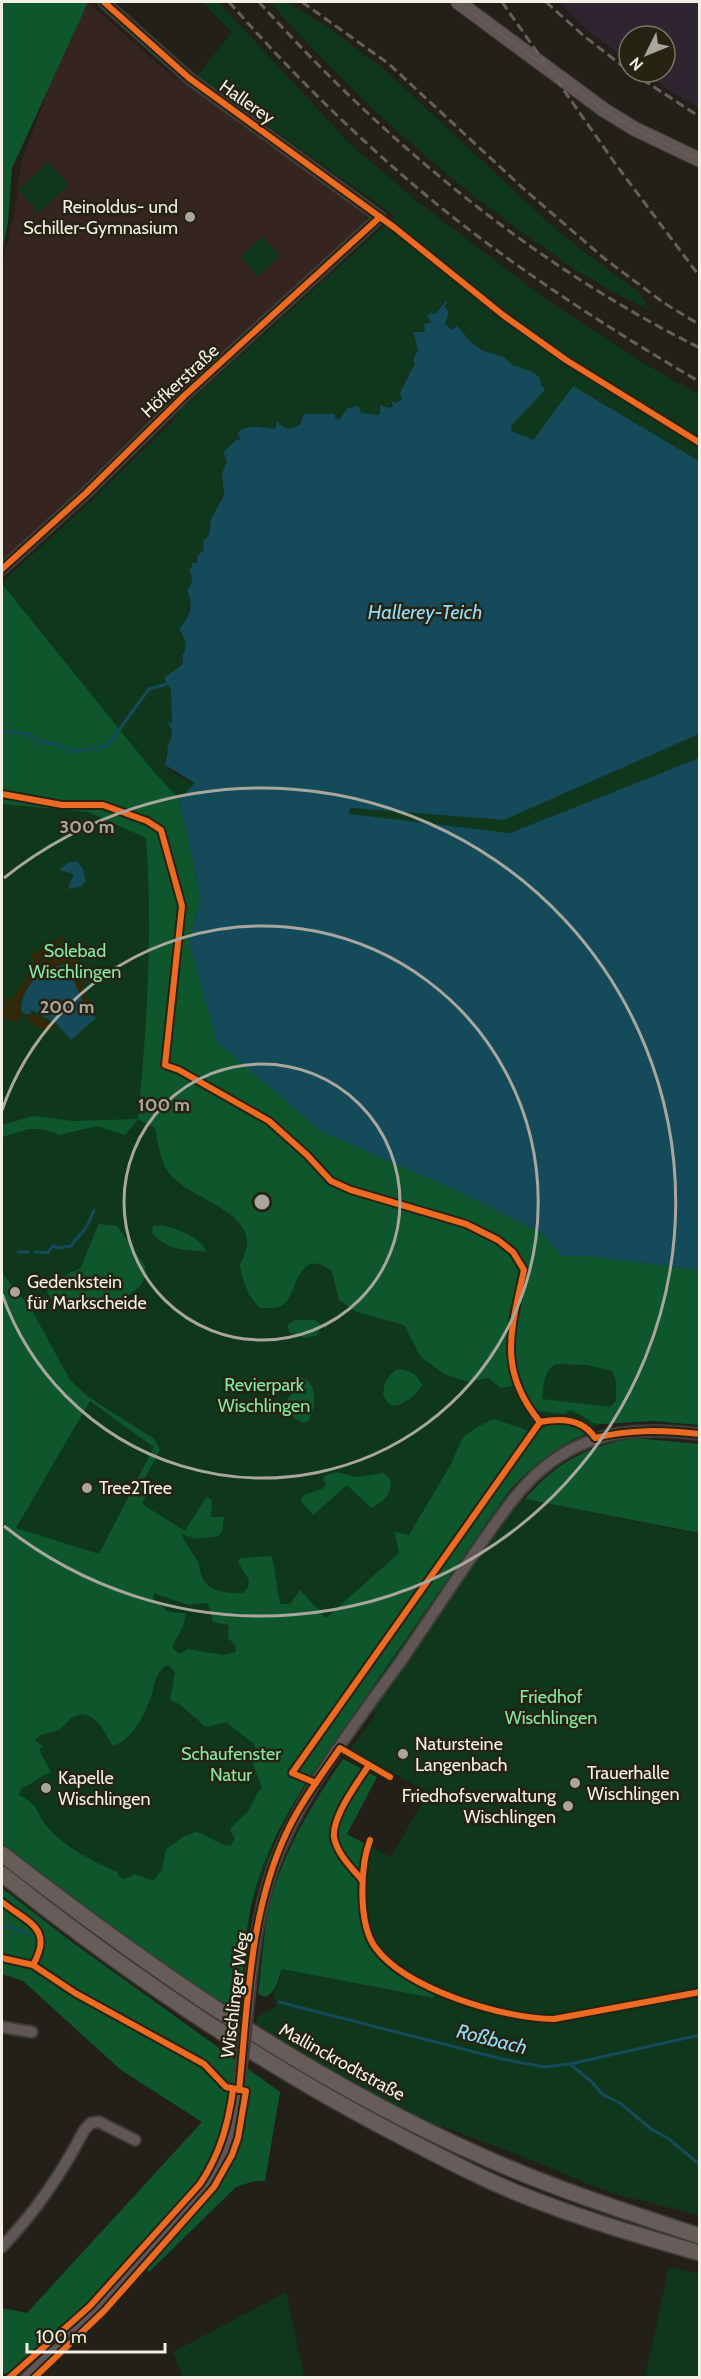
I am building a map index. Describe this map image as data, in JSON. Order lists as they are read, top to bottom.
{
  "streets": {
    "highway": ["Mallinckrodtstraße"],
    "street": ["Hallerey", "Höfkerstraße", "Wischlinger Weg"]
  },
  "crossings": [
    ["Hallerey", "Höfkerstraße"]
  ],
  "water": ["Hallerey-Teich", "Roßbach"],
  "parks": [
    "Solebad Wischlingen",
    "Revierpark Wischlingen",
    "Friedhof Wischlingen",
    "Schaufenster Natur"
  ],
  "places": [
    "Reinoldus- und Schiller-Gymnasium",
    "Gedenkstein für Markscheide",
    "Tree2Tree",
    "Natursteine Langenbach",
    "Trauerhalle Wischlingen",
    "Kapelle Wischlingen",
    "Friedhofsverwaltung Wischlingen"
  ],
  "scale_bar": "100 m",
  "north": "bottom left",
  "rings": ["300 m", "200 m", "100 m"]
}
